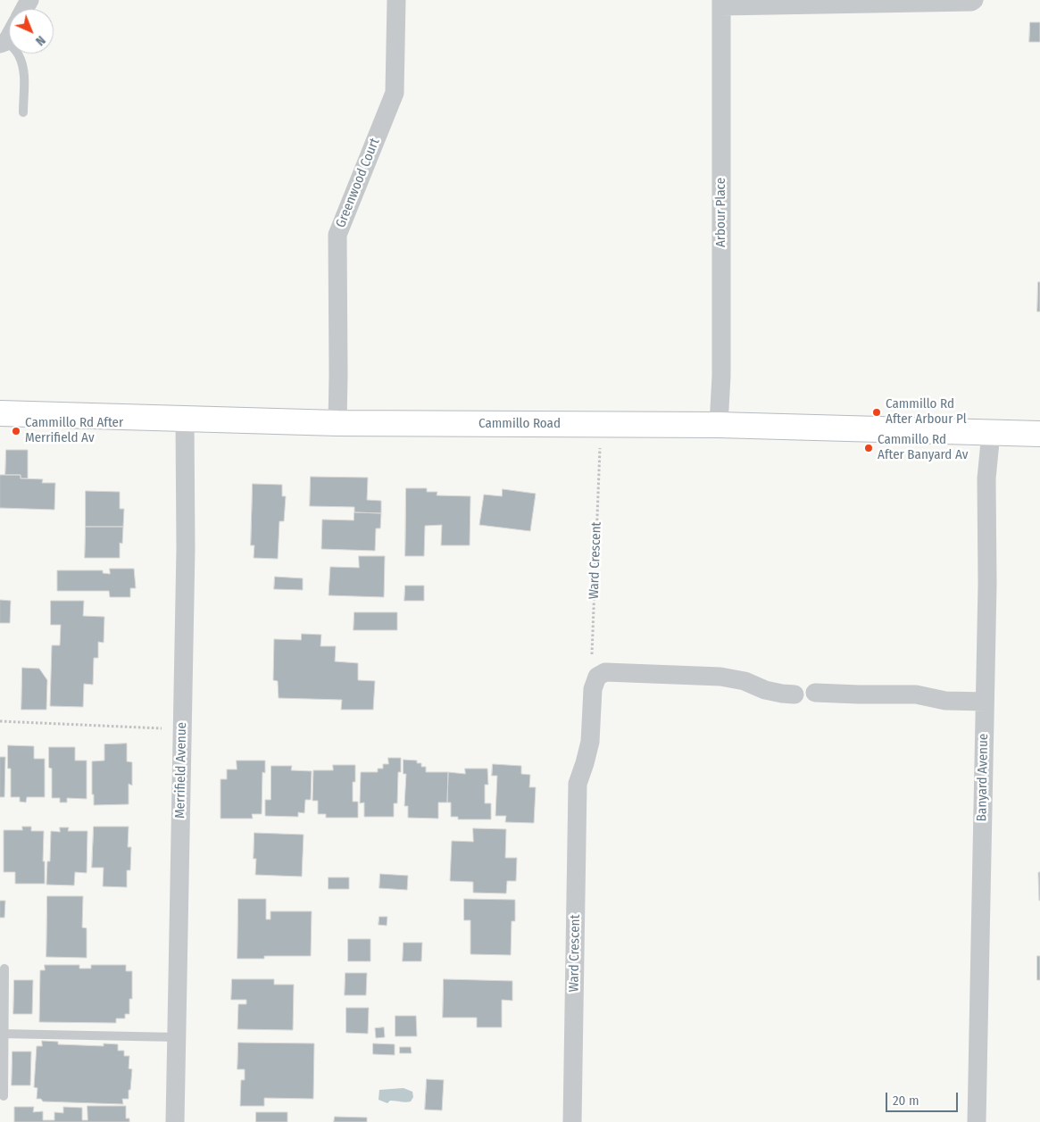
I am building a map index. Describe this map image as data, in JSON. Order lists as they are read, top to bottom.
{
  "streets": {
    "main road": ["Cammillo Road"],
    "street": [
      "Greenwood Court",
      "Arbour Place",
      "Ward Crescent",
      "Merrifield Avenue",
      "Banyard Avenue"
    ]
  },
  "crossings": [
    ["Greenwood Court", "Cammillo Road"],
    ["Arbour Place", "Cammillo Road"],
    ["Cammillo Road", "Merrifield Avenue"],
    ["Cammillo Road", "Banyard Avenue"]
  ],
  "places": ["Cammillo Rd After Arbour Pl", "Cammillo Rd After Merrifield Av", "Cammillo Rd After Banyard Av"],
  "scale_bar": "20 m",
  "north": "bottom right"
}
